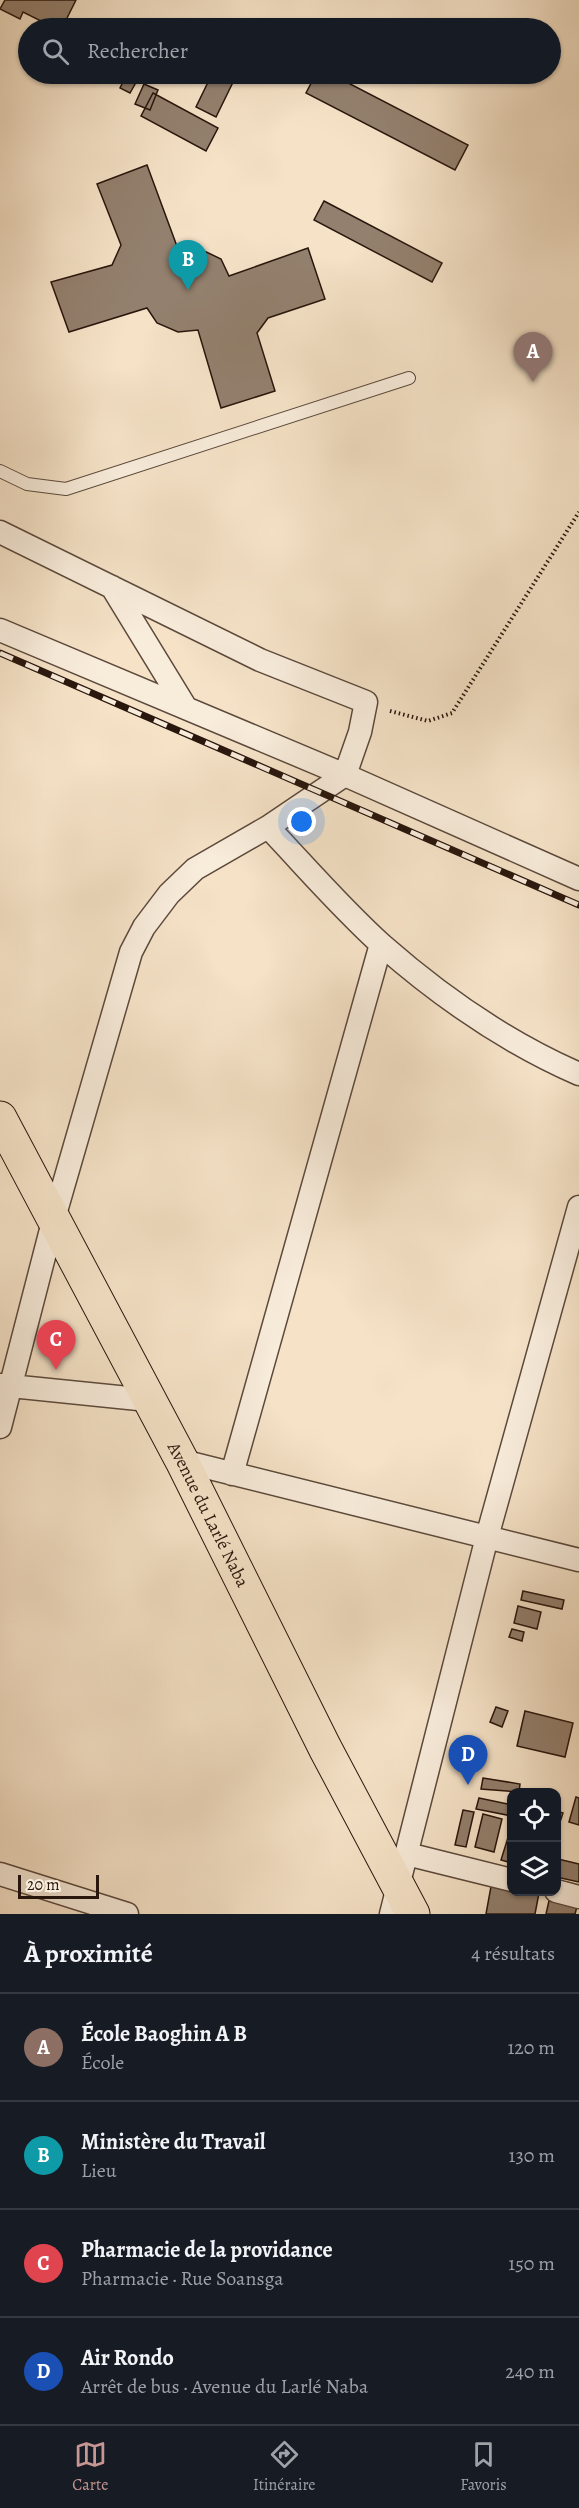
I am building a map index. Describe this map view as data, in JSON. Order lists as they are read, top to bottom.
{
  "streets": {
    "main road": ["Avenue du Larlé Naba"]
  },
  "scale_bar": "20 m",
  "page": {
    "search": "Rechercher",
    "pins": [
      "B",
      "A",
      "C",
      "D"
    ],
    "scale": "20 m",
    "heading": ["À proximité", "4 résultats"],
    "list": [
      {
        "mark": "A",
        "name": "École Baoghin A B",
        "note": "École",
        "value": "120 m"
      },
      {
        "mark": "B",
        "name": "Ministère du Travail",
        "note": "Lieu",
        "value": "130 m"
      },
      {
        "mark": "C",
        "name": "Pharmacie de la providance",
        "note": "Pharmacie · Rue Soansga",
        "value": "150 m"
      },
      {
        "mark": "D",
        "name": "Air Rondo",
        "note": "Arrêt de bus · Avenue du Larlé Naba",
        "value": "240 m"
      }
    ],
    "nav": ["Carte", "Itinéraire", "Favoris"]
  }
}
